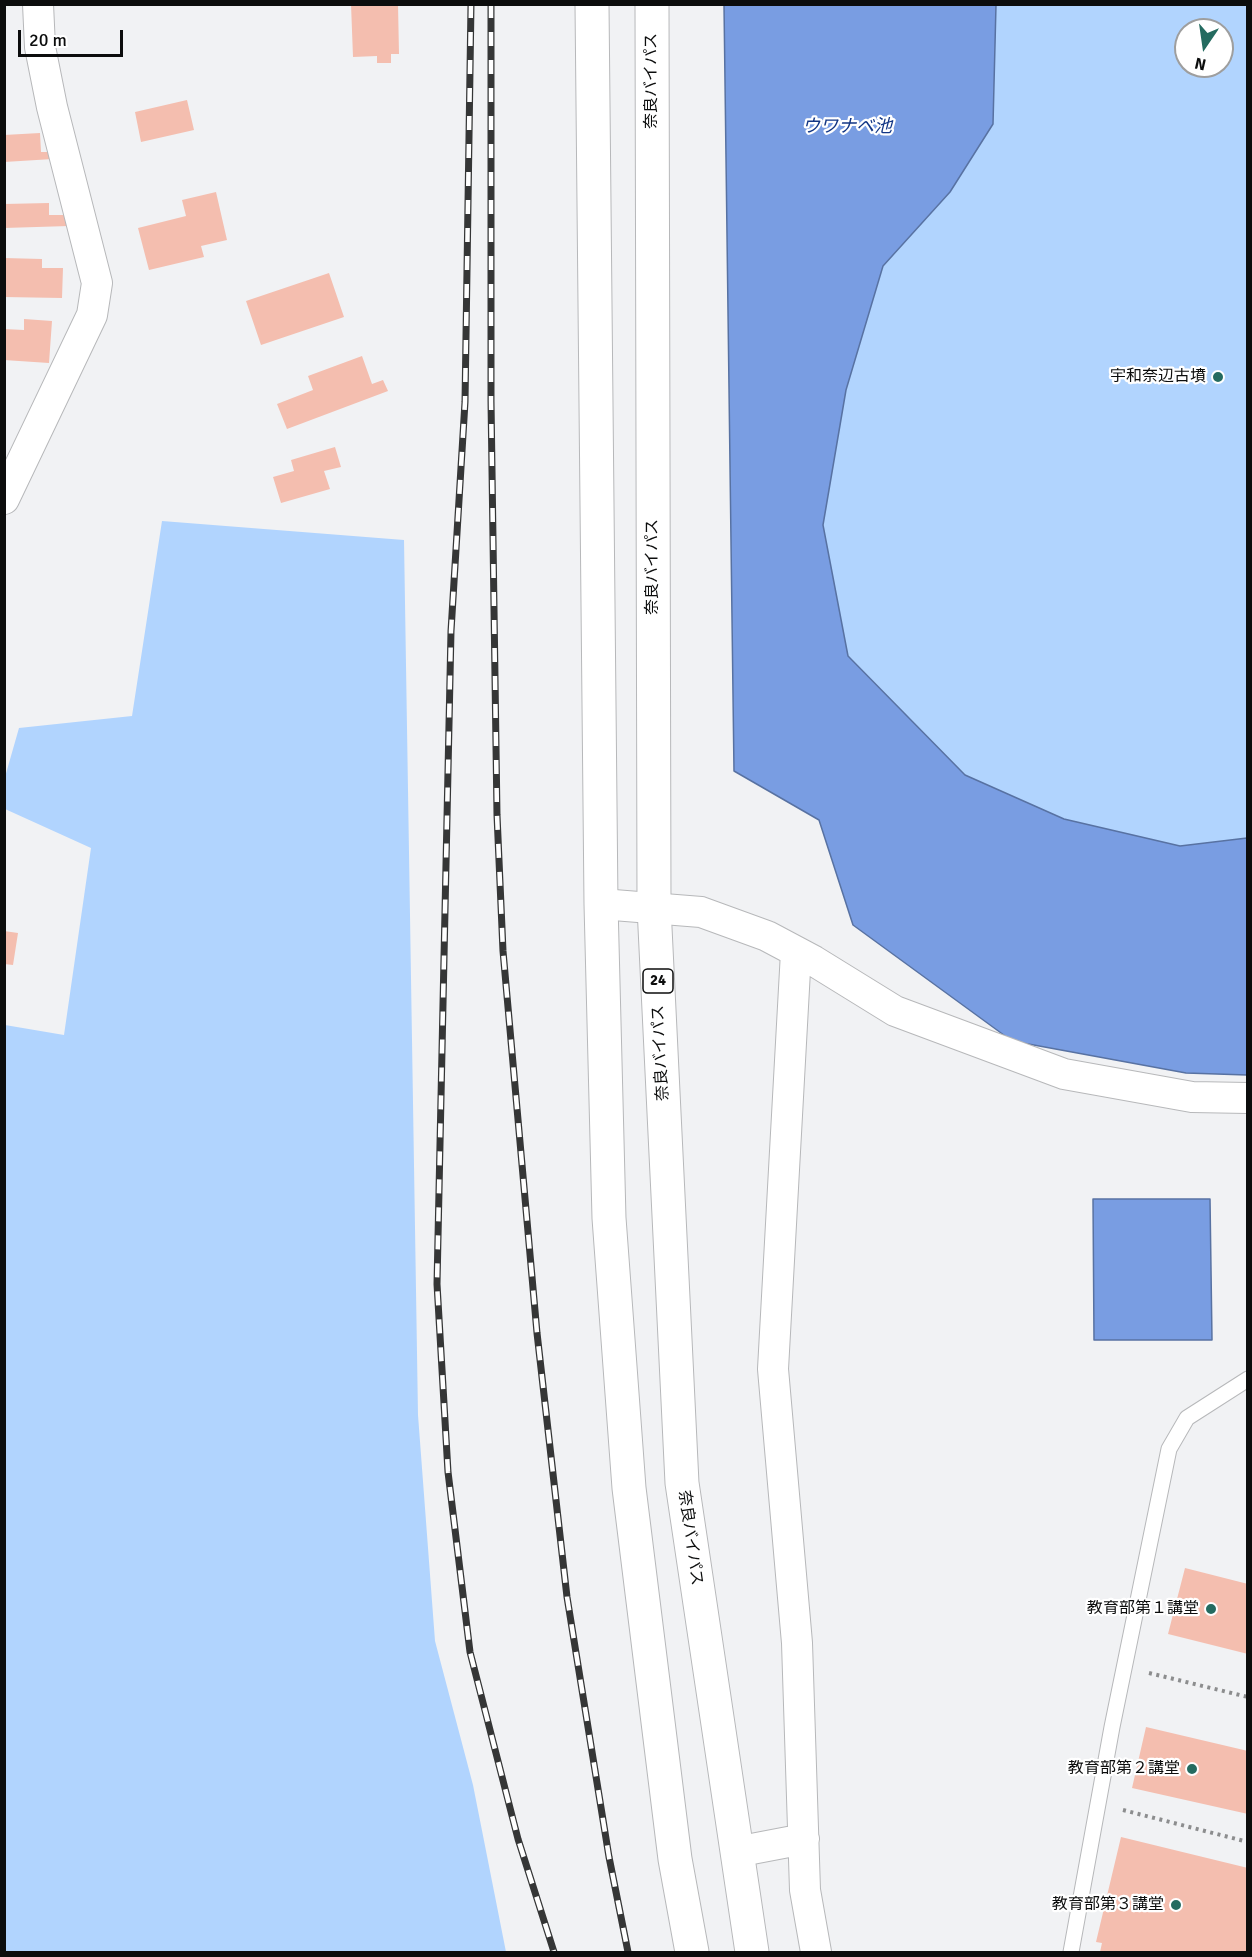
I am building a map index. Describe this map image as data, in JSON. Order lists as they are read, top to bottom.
{
  "streets": {
    "highway": ["奈良バイパス", "24"]
  },
  "water": ["ウワナベ池"],
  "places": [
    "宇和奈辺古墳",
    "教育部第１講堂",
    "教育部第２講堂",
    "教育部第３講堂"
  ],
  "scale_bar": "20 m",
  "north": "bottom"
}
